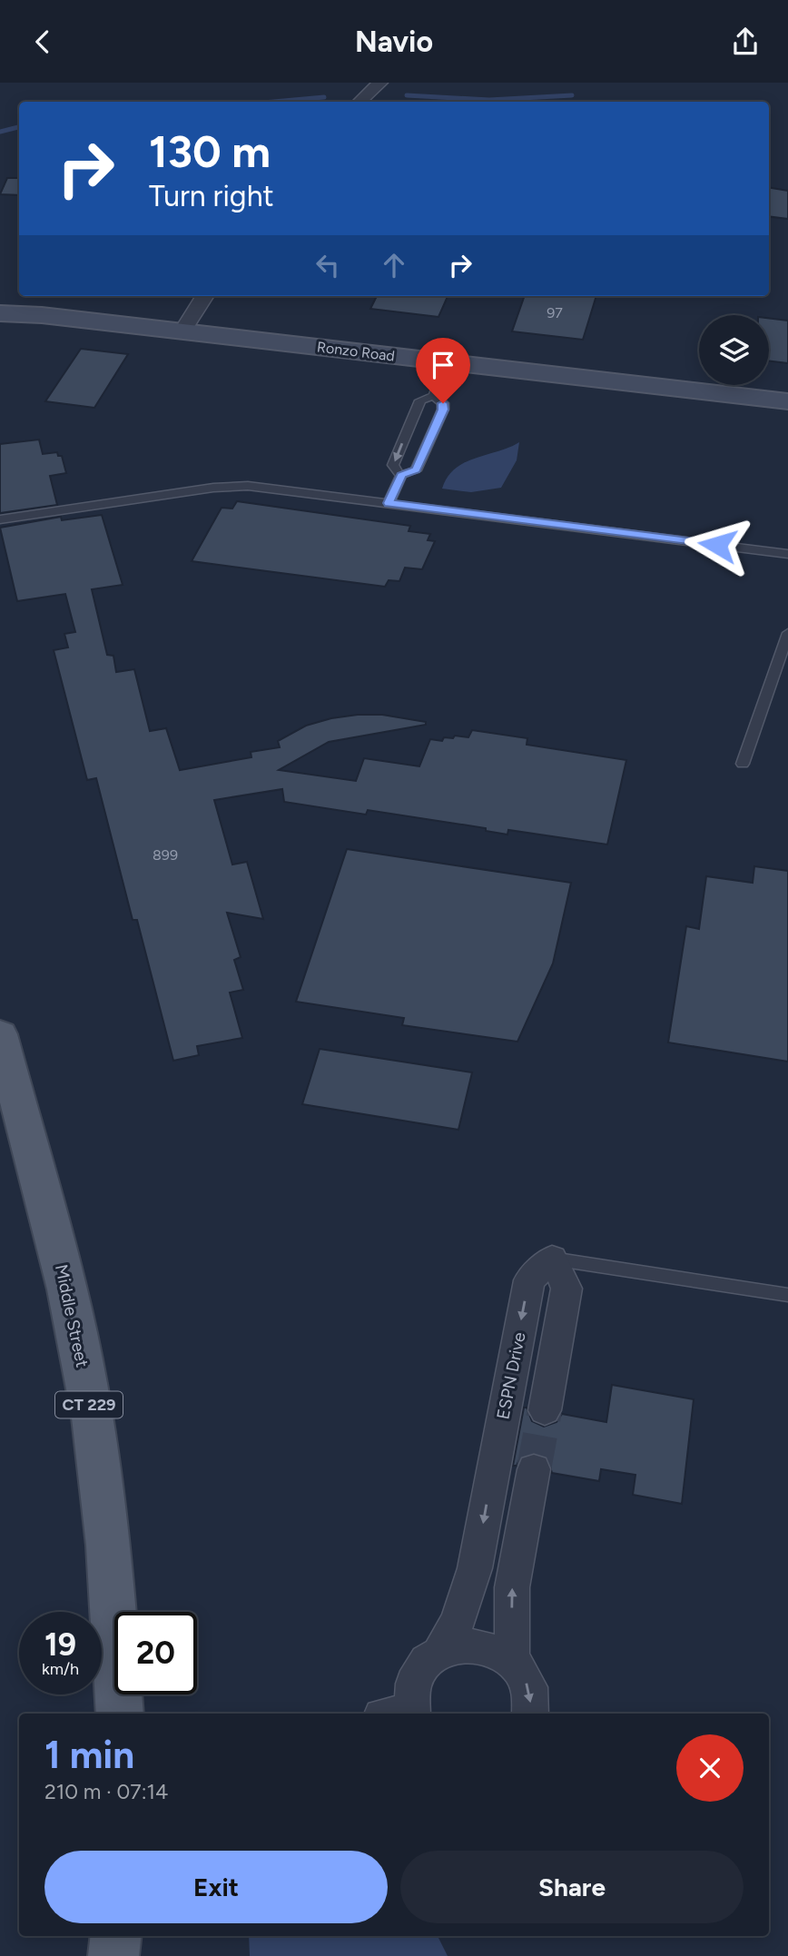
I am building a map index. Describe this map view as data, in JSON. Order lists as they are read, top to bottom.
{
  "streets": {
    "main road": ["Ronzo Road", "Middle Street", "CT 229"],
    "street": ["ESPN Drive"]
  },
  "house_numbers": ["97", "899"],
  "page": {
    "header": "Navio",
    "turn": ["130 m", "Turn right"],
    "speed": "19 km/h",
    "limit": "20",
    "heading": ["1 min", "210 m · 07:14"],
    "buttons": ["Exit", "Share"]
  }
}
